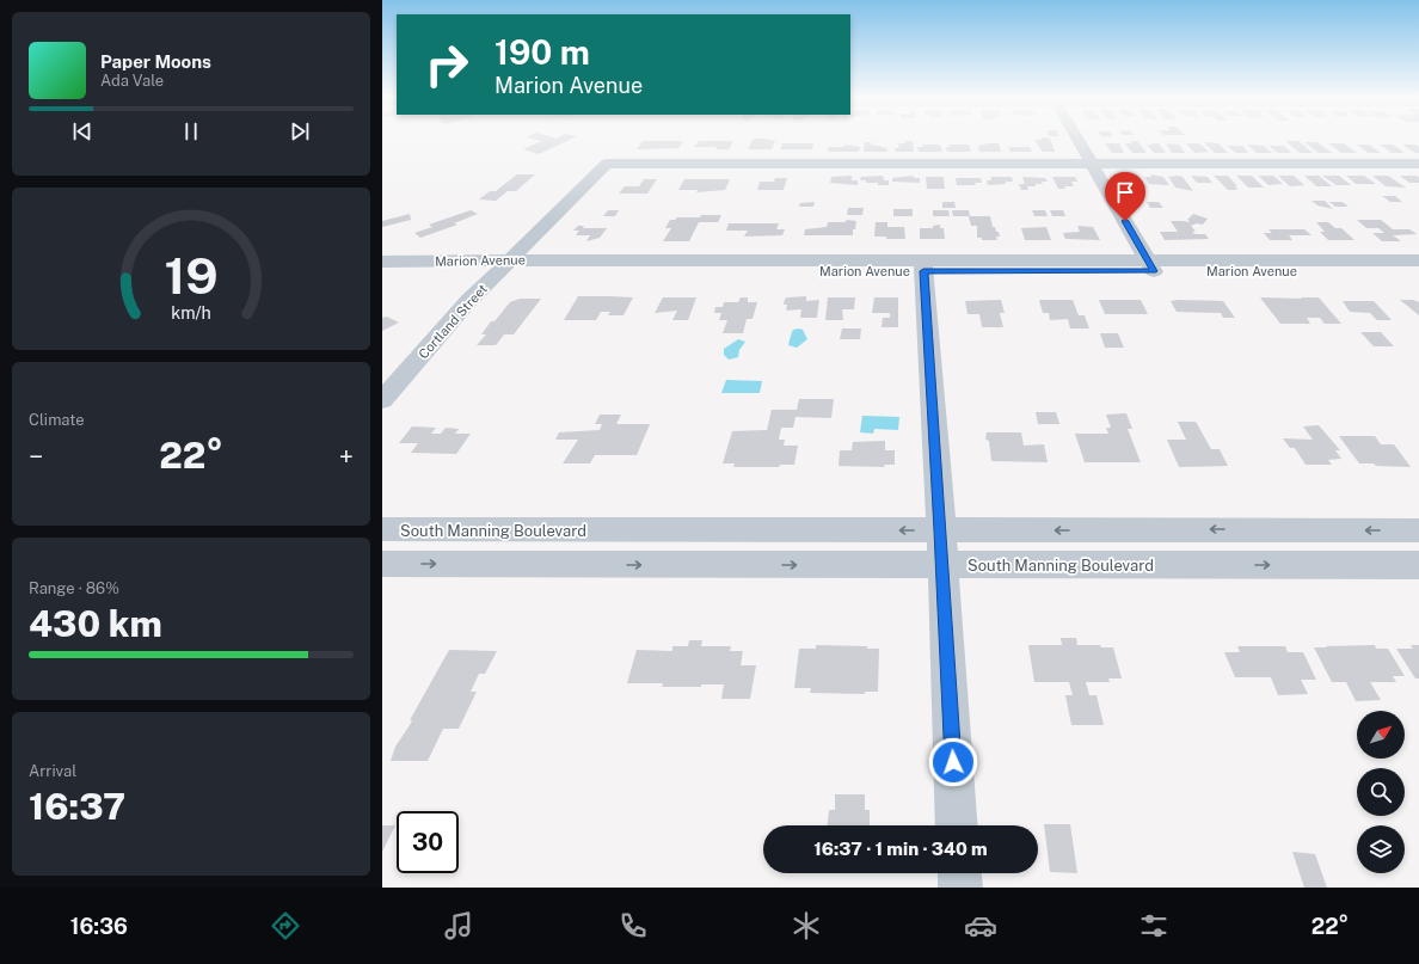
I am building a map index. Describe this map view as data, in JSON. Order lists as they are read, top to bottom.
{
  "streets": {
    "street": ["Marion Avenue", "Cortland Street", "South Manning Boulevard"]
  },
  "crossings": [
    ["Marion Avenue", "Cortland Street"]
  ],
  "north": "top right",
  "page": {
    "turn": ["190 m", "Marion Avenue"],
    "song": ["Paper Moons", "Ada Vale"],
    "tile": [
      "Climate",
      ["Range · 86%", "430 km"],
      ["Arrival", "16:37"]
    ],
    "heat": ["−", "22°", "+"],
    "limit": "30",
    "trip": "16:37 · 1 min · 340 m",
    "tabs": ["16:36", "22°"],
    "gauge": ["19", "km/h"]
  }
}
